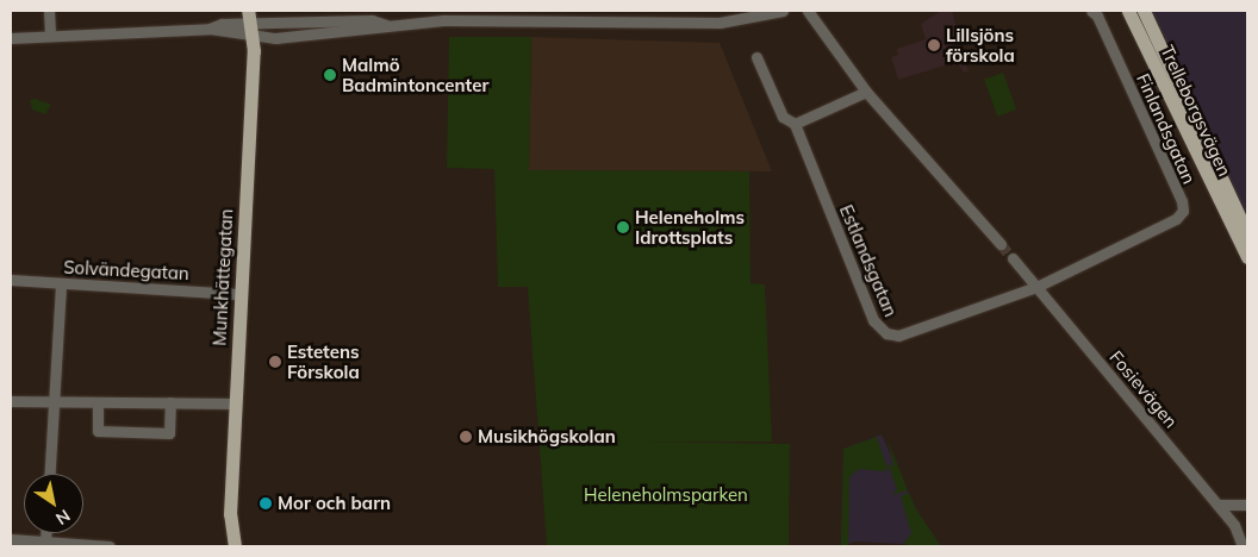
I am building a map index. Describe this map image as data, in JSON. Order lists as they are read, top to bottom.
{
  "streets": {
    "main road": ["Trelleborgsvägen", "Munkhättegatan"],
    "street": [
      "Finlandsgatan",
      "Estlandsgatan",
      "Solvändegatan",
      "Fosievägen"
    ]
  },
  "crossings": [
    ["Finlandsgatan", "Estlandsgatan"],
    ["Finlandsgatan", "Fosievägen"],
    ["Estlandsgatan", "Fosievägen"],
    ["Solvändegatan", "Munkhättegatan"]
  ],
  "parks": ["Heleneholmsparken"],
  "places": [
    "Lillsjöns förskola",
    "Malmö Badmintoncenter",
    "Heleneholms Idrottsplats",
    "Estetens Förskola",
    "Musikhögskolan",
    "Mor och barn"
  ],
  "north": "bottom right"
}
